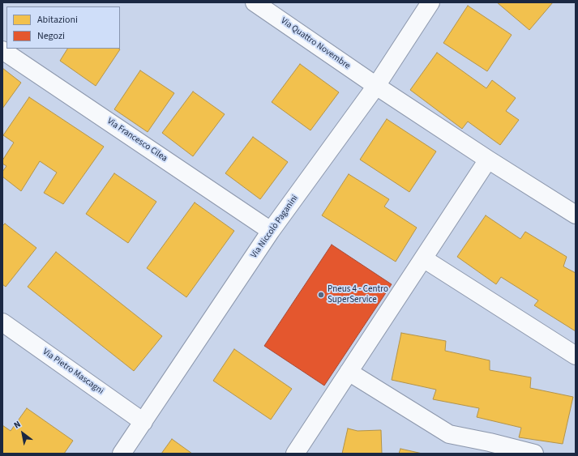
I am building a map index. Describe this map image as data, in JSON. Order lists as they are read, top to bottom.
{
  "streets": {
    "street": [
      "Via Quattro Novembre",
      "Via Francesco Cilea",
      "Via Niccolò Paganini",
      "Via Pietro Mascagni"
    ]
  },
  "crossings": [
    ["Via Quattro Novembre", "Via Niccolò Paganini"],
    ["Via Francesco Cilea", "Via Niccolò Paganini"],
    ["Via Niccolò Paganini", "Via Pietro Mascagni"]
  ],
  "places": ["Pneus 4 - Centro SuperService"],
  "legend": ["Abitazioni", "Negozi"],
  "north": "top left"
}
